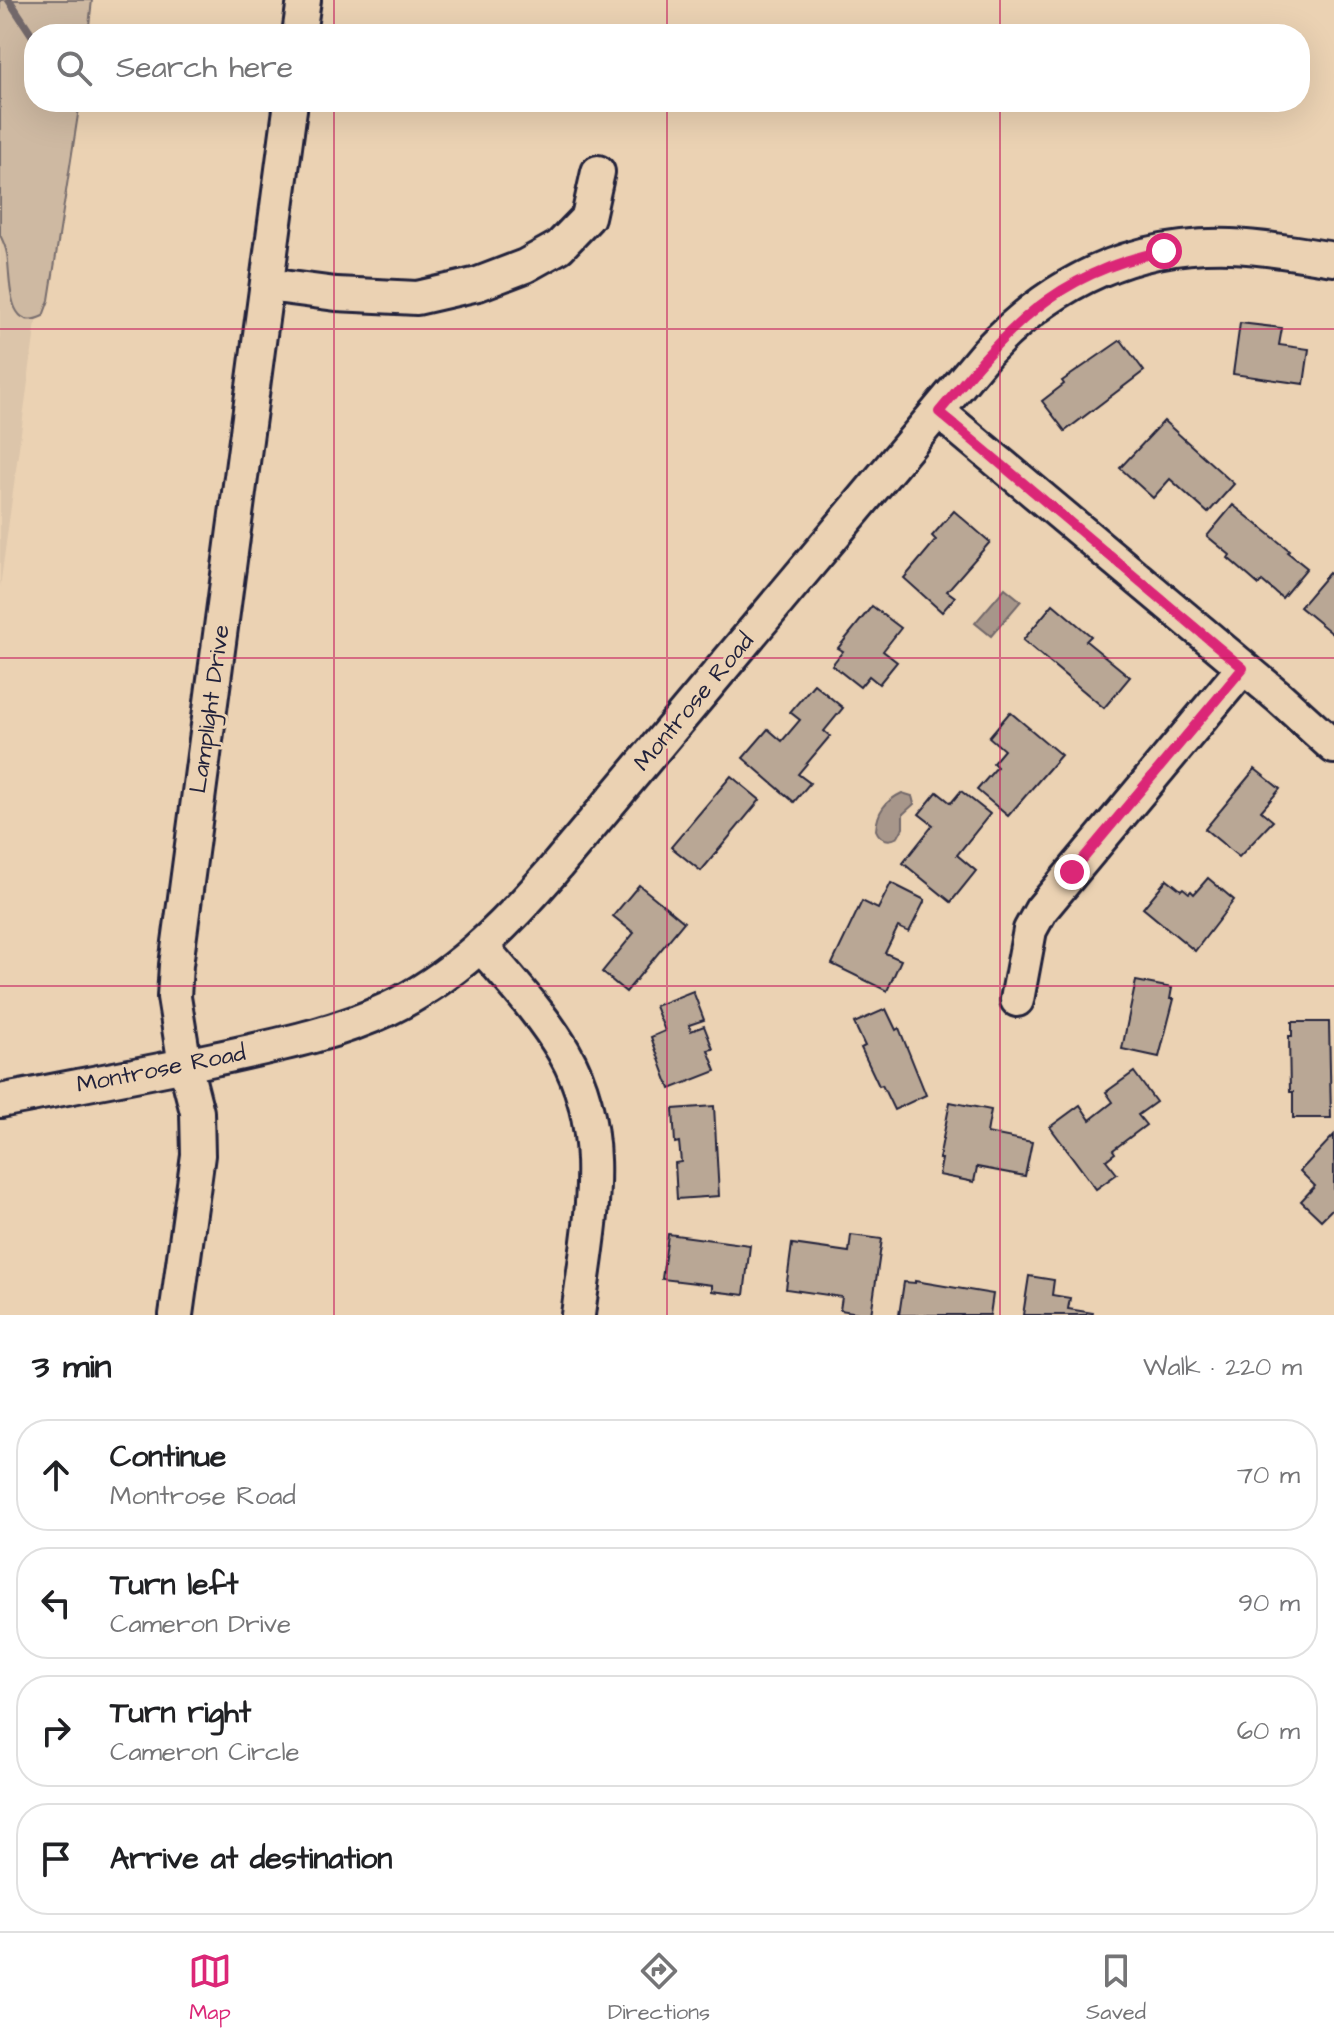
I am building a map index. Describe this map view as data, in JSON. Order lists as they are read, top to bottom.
{
  "streets": {
    "street": ["Montrose Road", "Lamplight Drive"]
  },
  "crossings": [
    ["Montrose Road", "Lamplight Drive"]
  ],
  "page": {
    "search": "Search here",
    "heading": ["3 min", "Walk · 220 m"],
    "list": [
      ["Continue", "Montrose Road", "70 m"],
      ["Turn left", "Cameron Drive", "90 m"],
      ["Turn right", "Cameron Circle", "60 m"],
      "Arrive at destination"
    ],
    "nav": ["Map", "Directions", "Saved"]
  }
}
